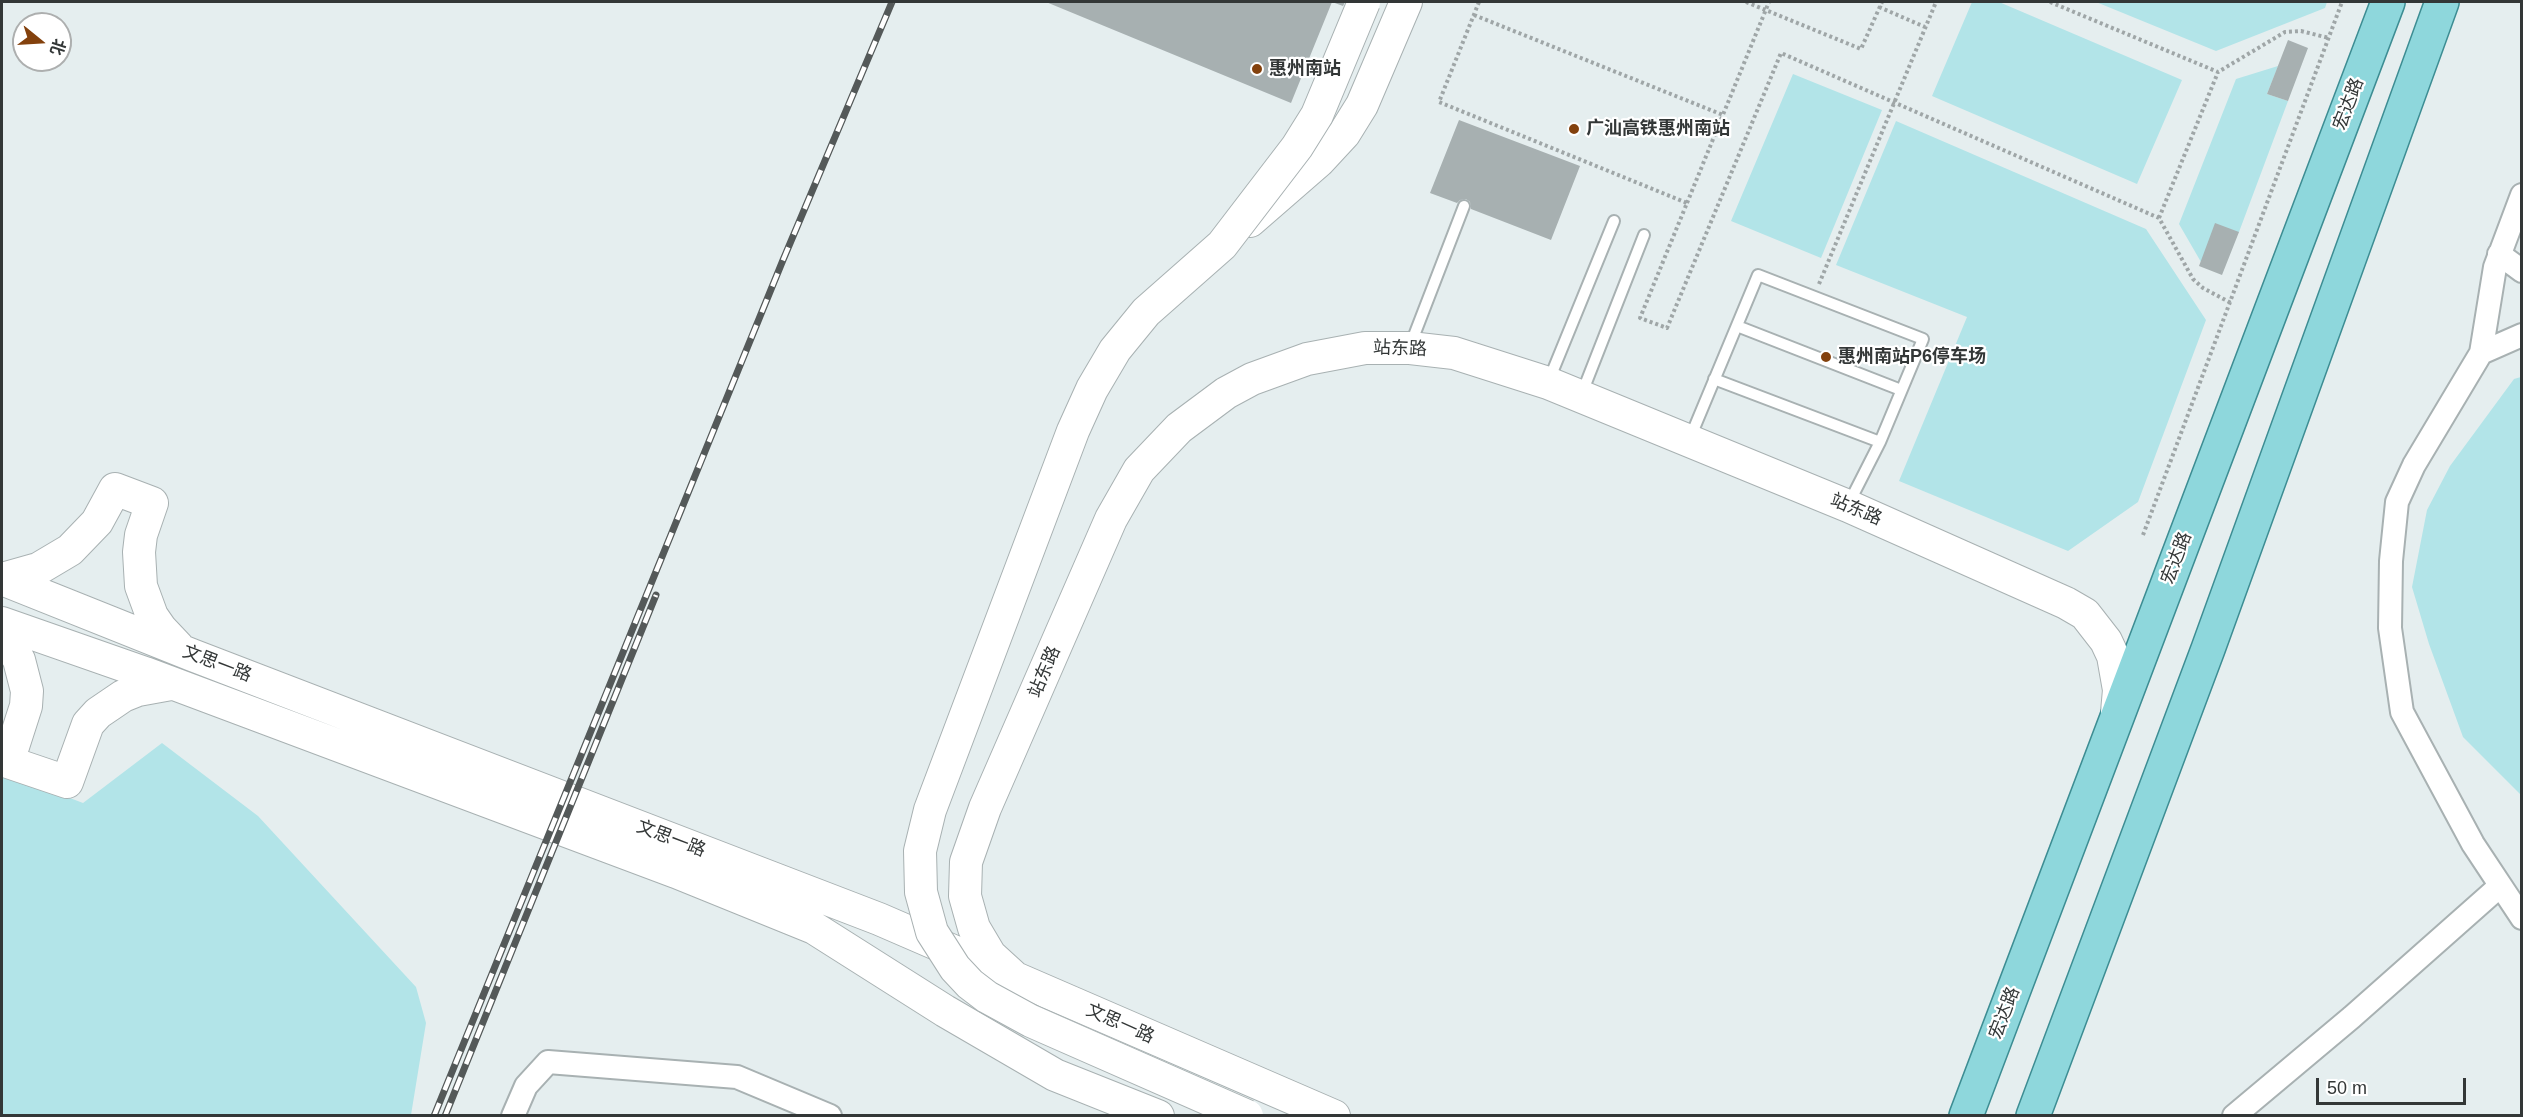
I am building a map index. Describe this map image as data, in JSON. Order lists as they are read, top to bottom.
{
  "streets": {
    "main road": ["宏达路"],
    "street": ["站东路", "文思一路"]
  },
  "crossings": [
    ["宏达路", "站东路"],
    ["站东路", "文思一路"]
  ],
  "places": ["惠州南站", "广汕高铁惠州南站", "惠州南站P6停车场"],
  "scale_bar": "50 m",
  "north": "right"
}
